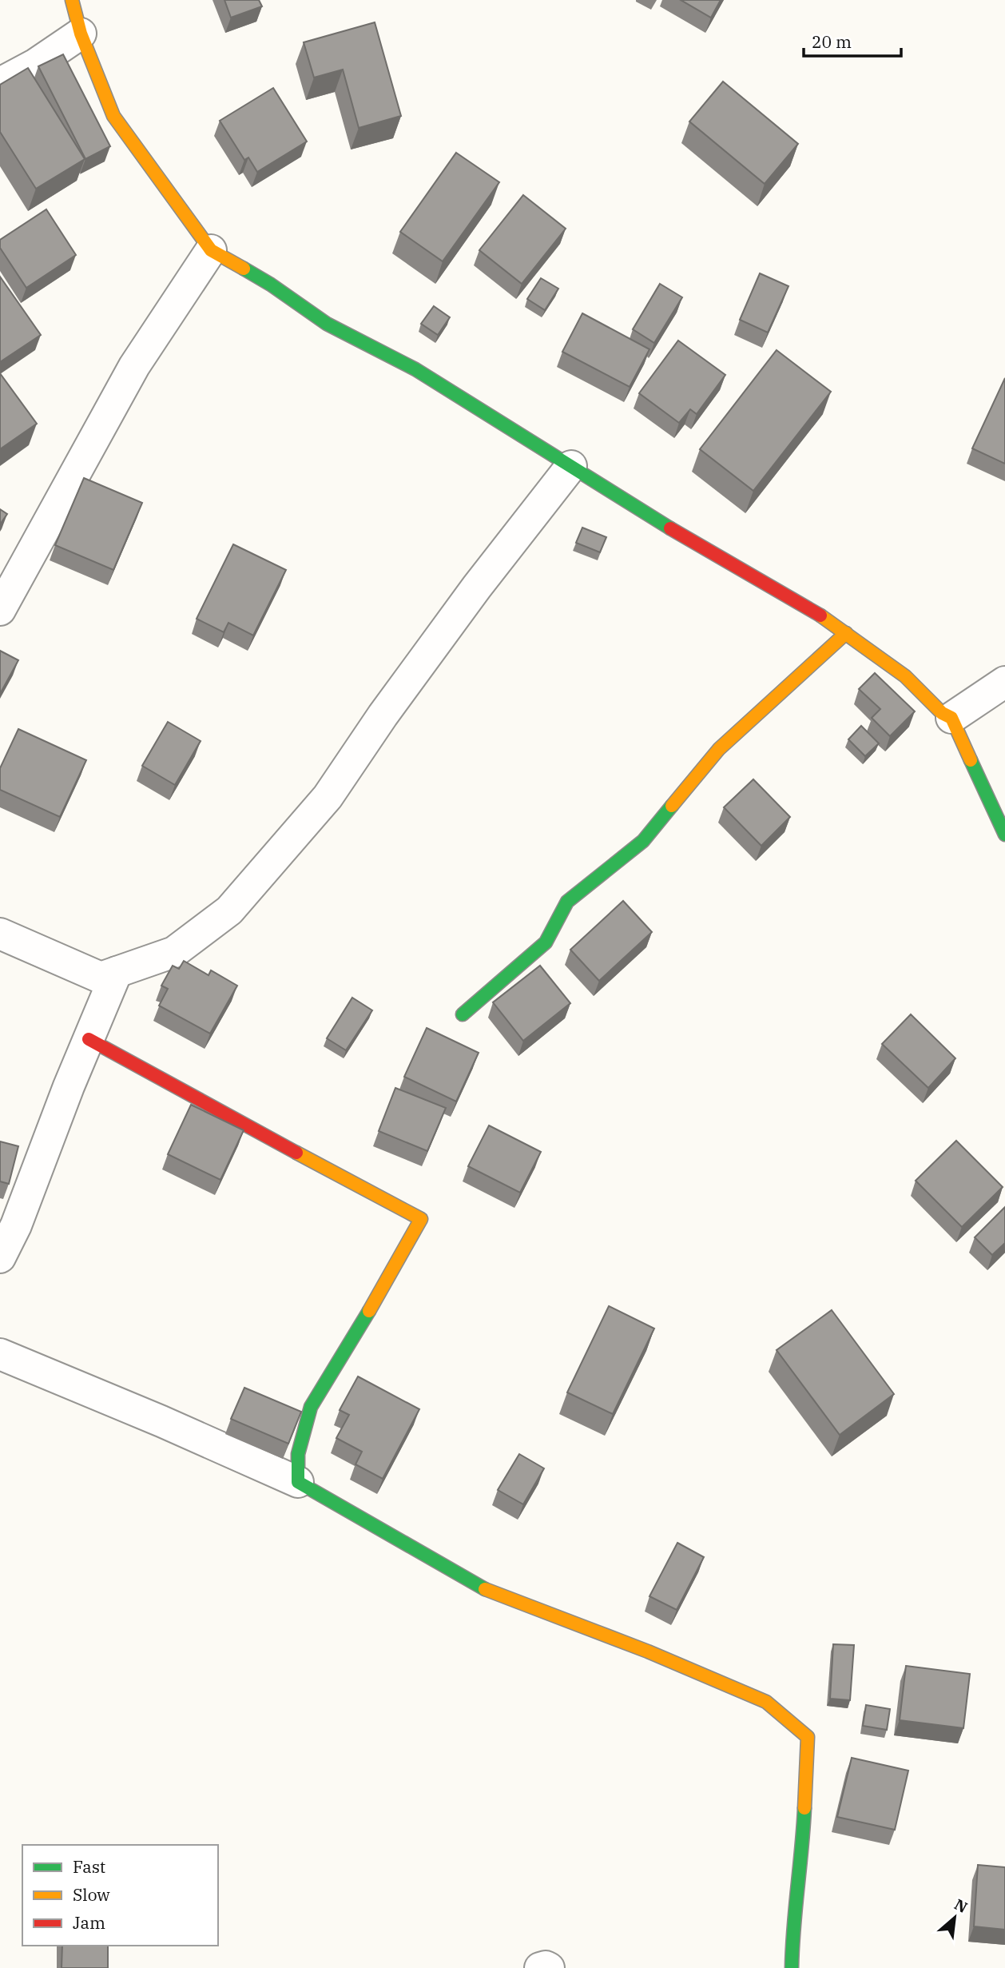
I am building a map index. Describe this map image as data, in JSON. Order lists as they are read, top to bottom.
{
  "legend": ["Fast", "Slow", "Jam"],
  "scale_bar": "20 m",
  "north": "top right"
}
